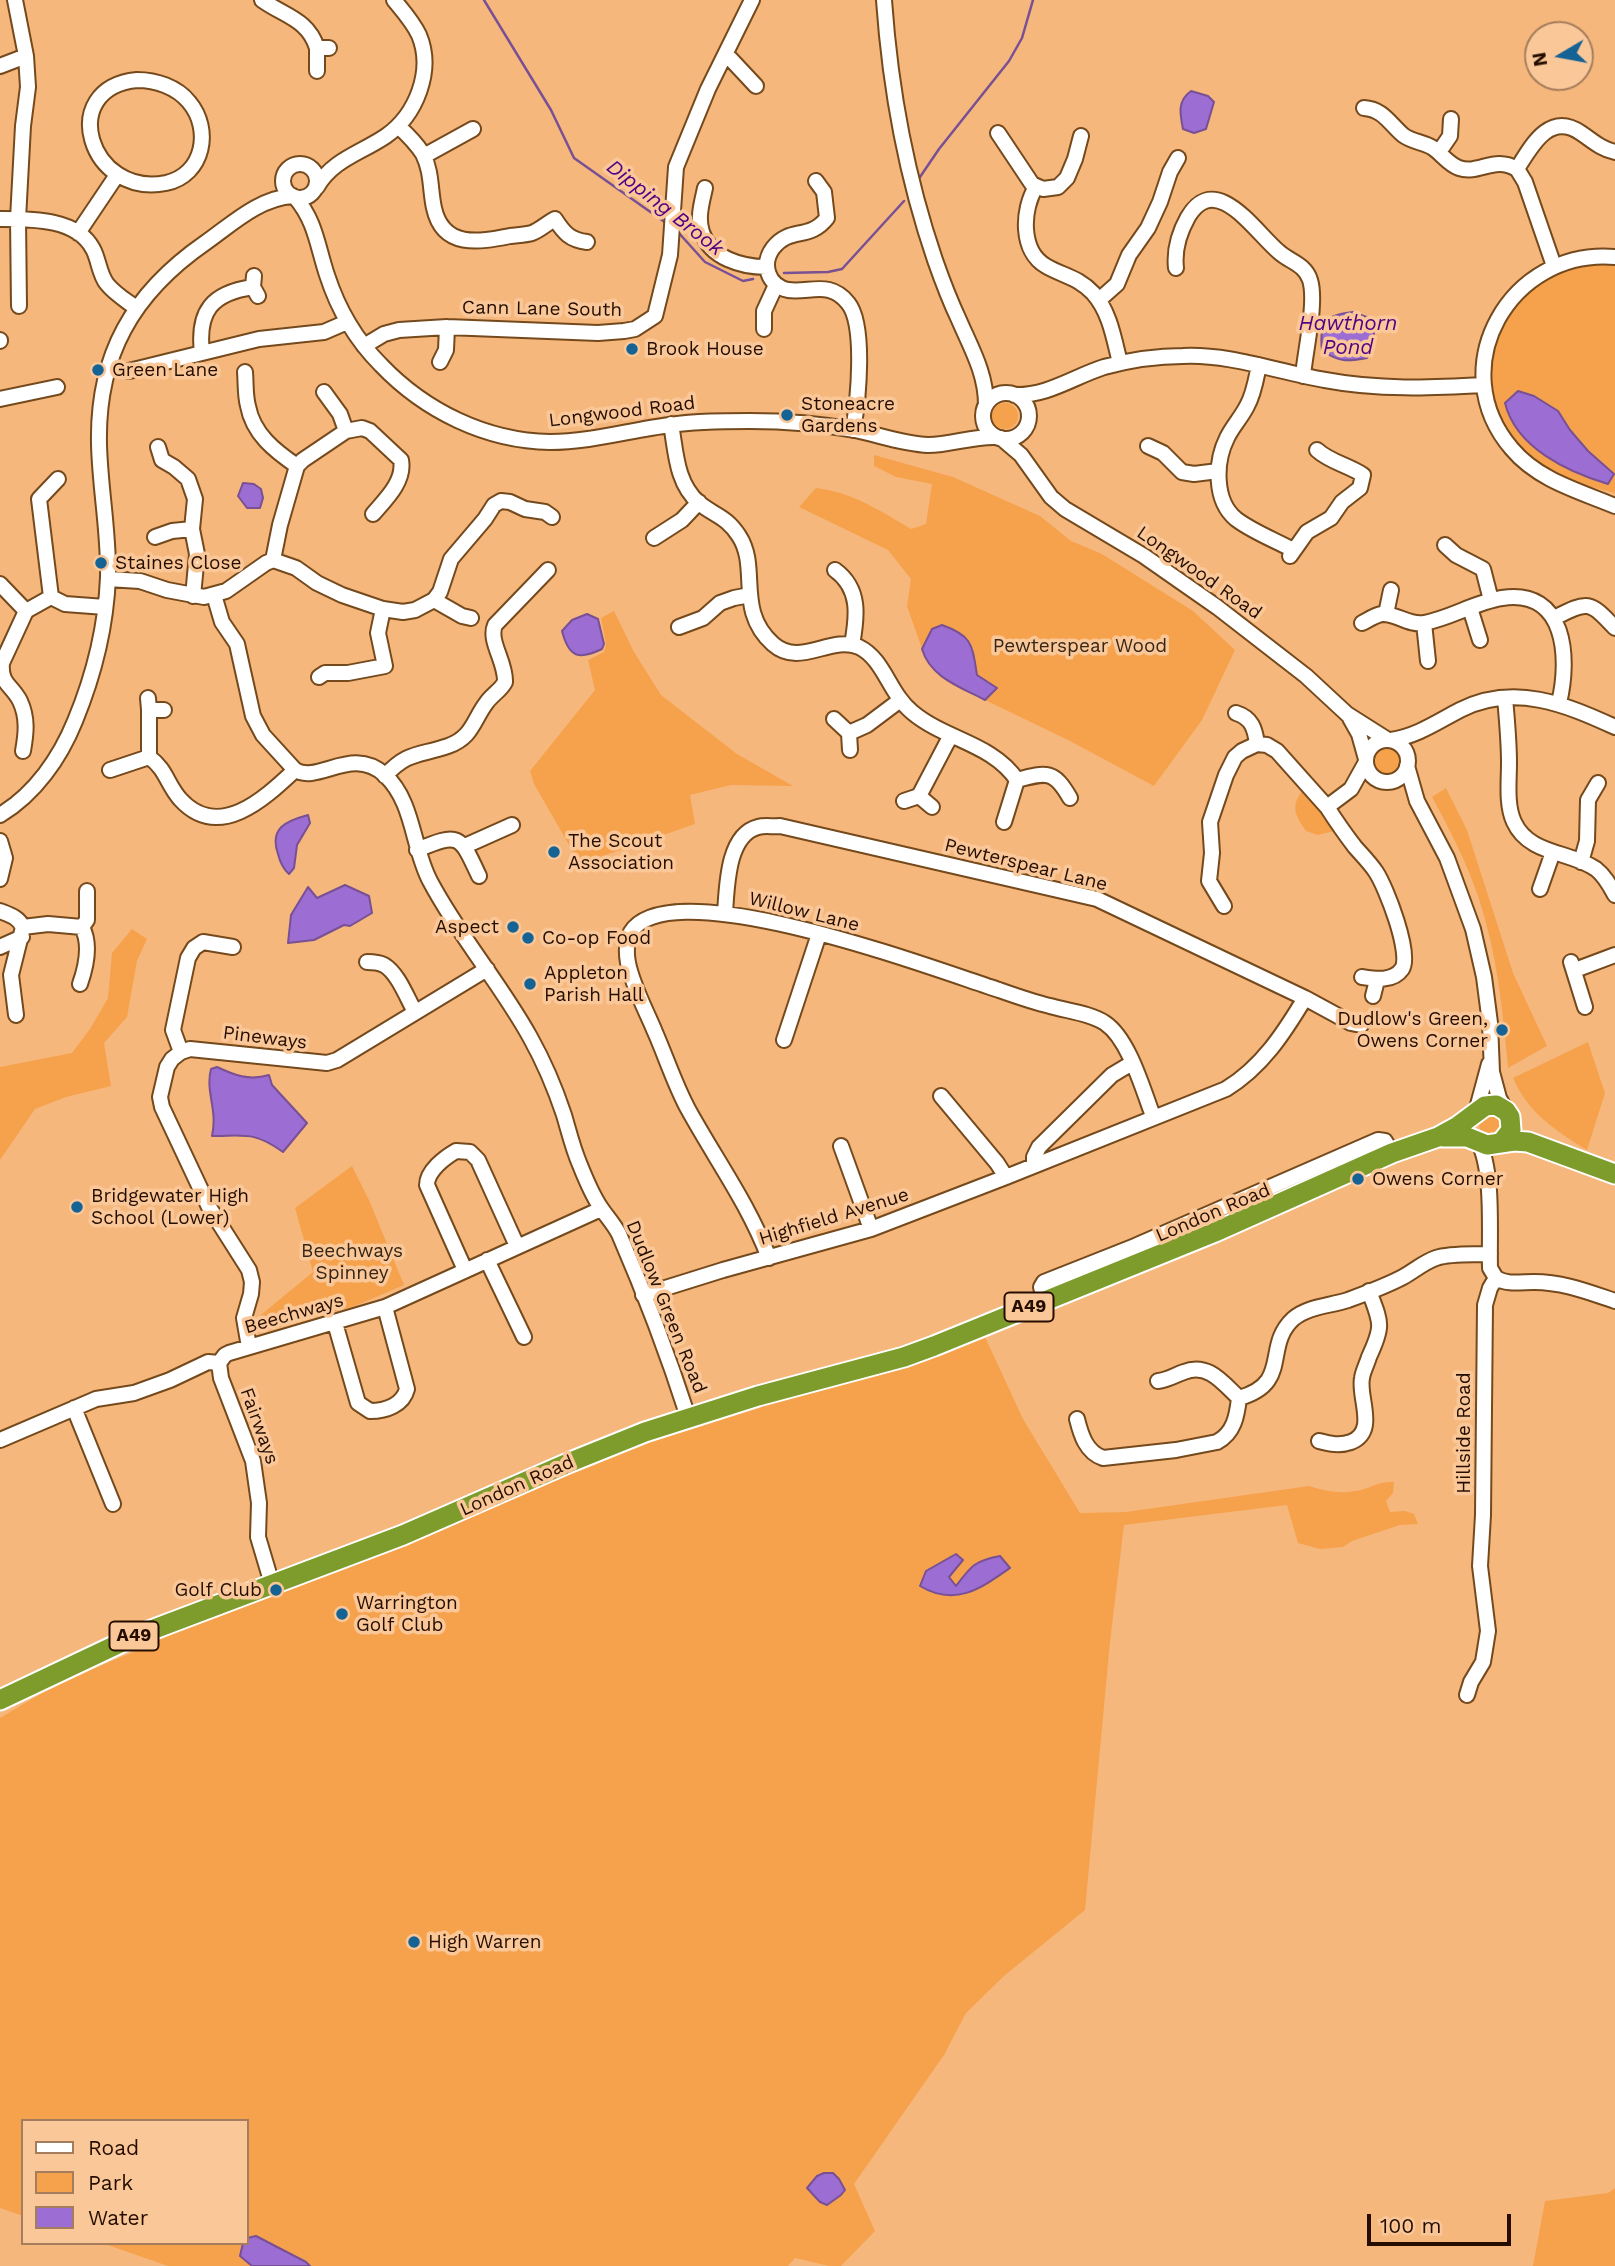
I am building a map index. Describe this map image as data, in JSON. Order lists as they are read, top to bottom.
{
  "streets": {
    "highway": ["London Road", "A49"],
    "street": [
      "Cann Lane South",
      "Longwood Road",
      "Pewterspear Lane",
      "Willow Lane",
      "Pineways",
      "Highfield Avenue",
      "Dudlow Green Road",
      "Beechways",
      "Fairways",
      "Hillside Road"
    ]
  },
  "crossings": [
    ["Cann Lane South", "Longwood Road"],
    ["Pewterspear Lane", "Willow Lane"],
    ["Pewterspear Lane", "Highfield Avenue"],
    ["Willow Lane", "Highfield Avenue"],
    ["Pineways", "Dudlow Green Road"],
    ["London Road", "Dudlow Green Road"],
    ["London Road", "A49"],
    ["London Road", "Fairways"],
    ["Highfield Avenue", "Dudlow Green Road"],
    ["Dudlow Green Road", "Beechways"],
    ["Beechways", "Fairways"]
  ],
  "water": ["Dipping Brook", "Hawthorn Pond"],
  "parks": ["Pewterspear Wood", "Beechways Spinney"],
  "places": [
    "Brook House",
    "Green Lane",
    "Stoneacre Gardens",
    "Staines Close",
    "The Scout Association",
    "Aspect",
    "Co-op Food",
    "Appleton Parish Hall",
    "Dudlow's Green, Owens Corner",
    "Owens Corner",
    "Bridgewater High School (Lower)",
    "Golf Club",
    "Warrington Golf Club",
    "High Warren"
  ],
  "legend": ["Road", "Park", "Water"],
  "scale_bar": "100 m",
  "north": "left"
}
